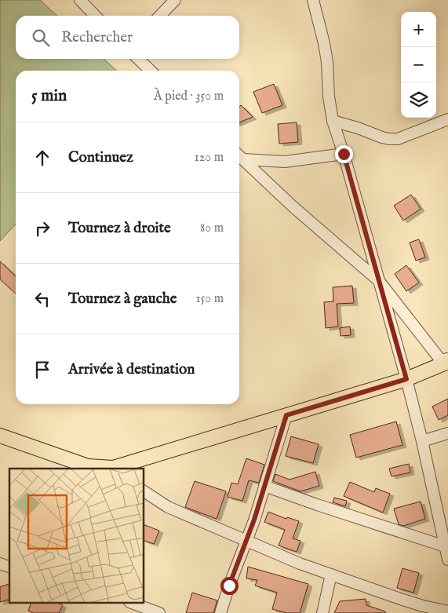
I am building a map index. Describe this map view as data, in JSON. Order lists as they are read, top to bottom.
{
  "page": {
    "map_buttons": ["+", "−"],
    "search": "Rechercher",
    "heading": ["5 min", "À pied · 350 m"],
    "list": [
      ["Continuez", "120 m"],
      ["Tournez à droite", "80 m"],
      ["Tournez à gauche", "150 m"],
      "Arrivée à destination"
    ]
  }
}
